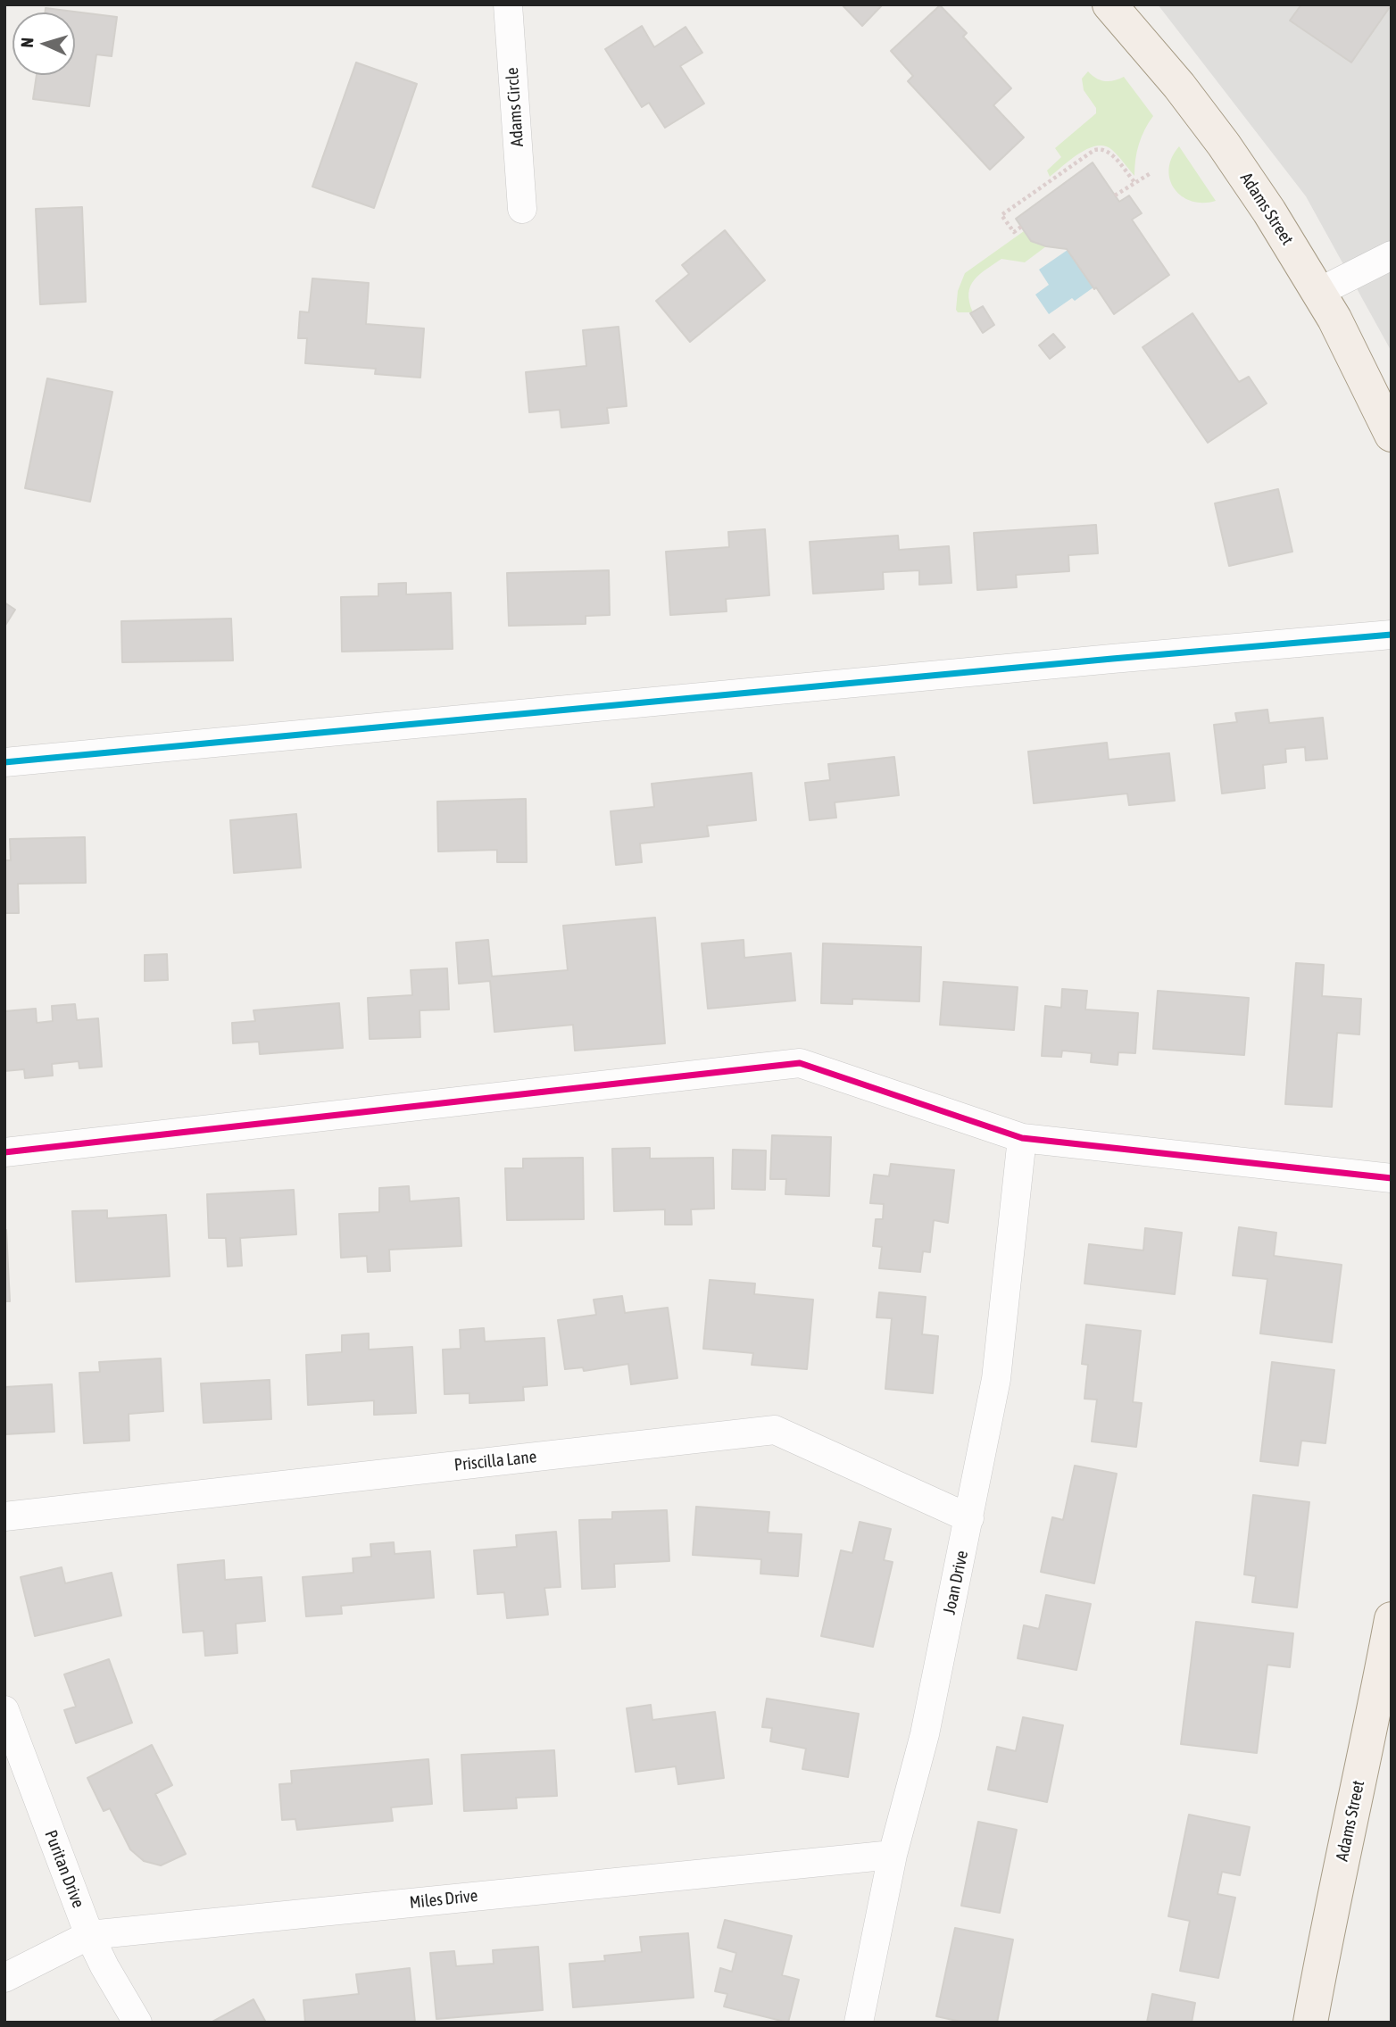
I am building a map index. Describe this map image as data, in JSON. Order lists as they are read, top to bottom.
{
  "streets": {
    "main road": ["Adams Street"],
    "street": [
      "Adams Circle",
      "Priscilla Lane",
      "Joan Drive",
      "Puritan Drive",
      "Miles Drive"
    ]
  },
  "crossings": [
    ["Priscilla Lane", "Joan Drive"],
    ["Joan Drive", "Miles Drive"],
    ["Puritan Drive", "Miles Drive"]
  ],
  "north": "left"
}
